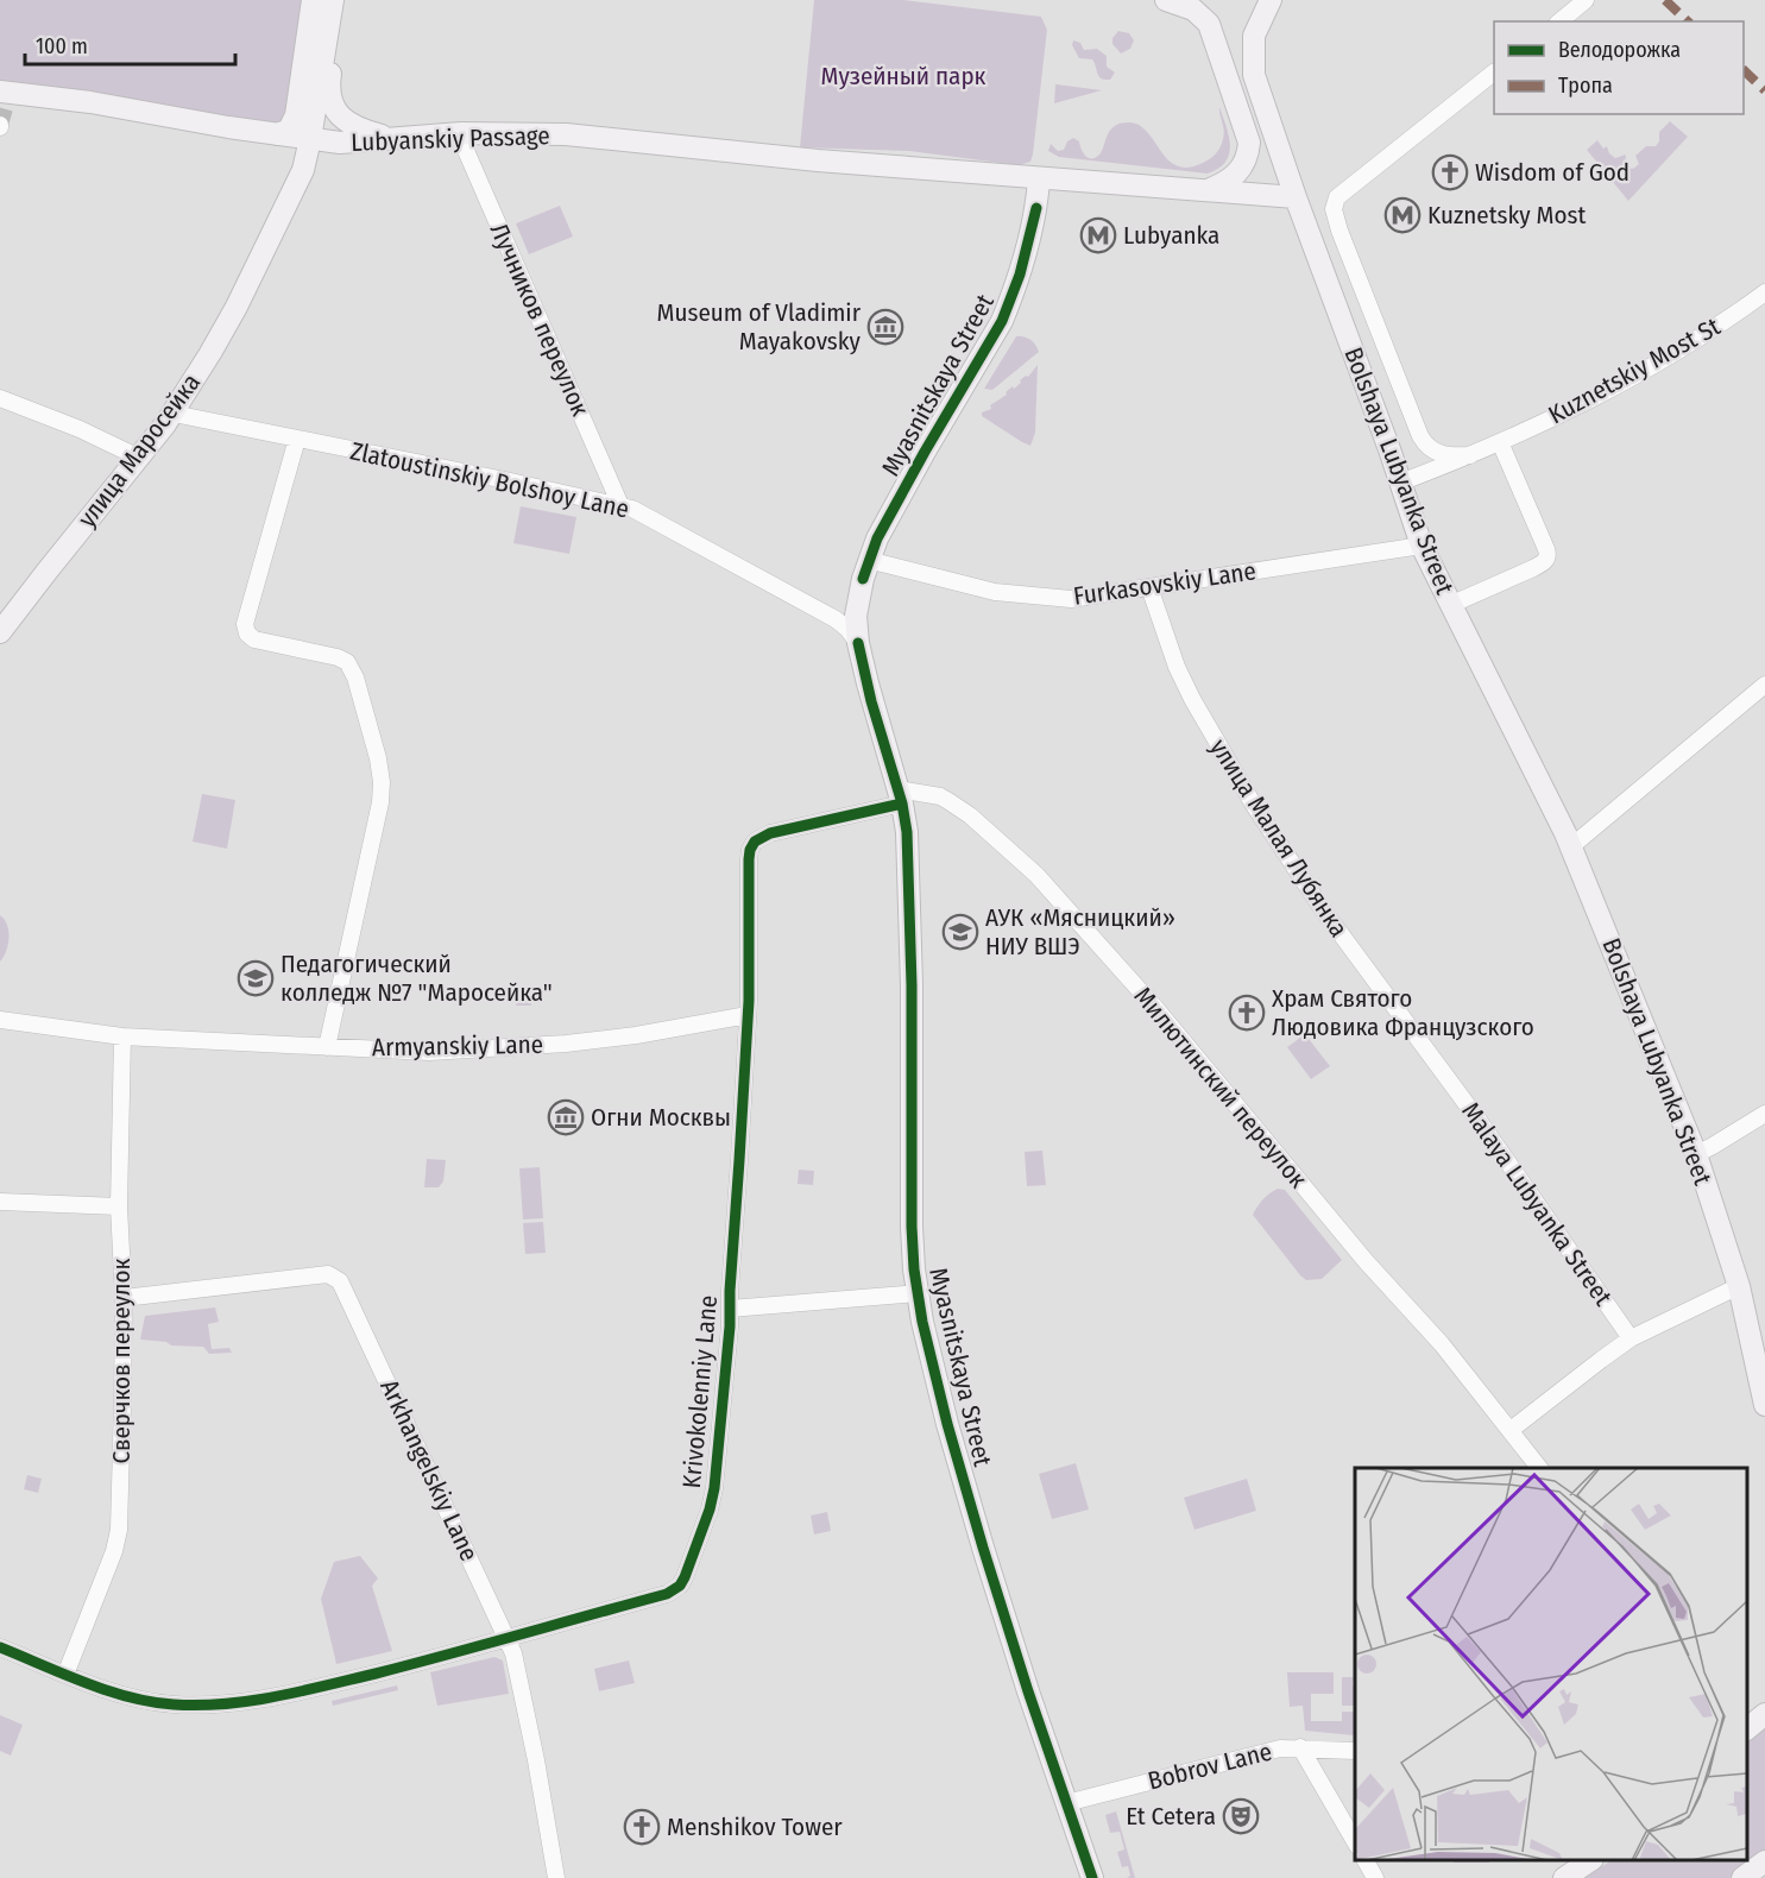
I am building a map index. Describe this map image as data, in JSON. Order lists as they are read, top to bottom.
{
  "streets": {
    "main road": [
      "Lubyanskiy Passage",
      "Myasnitskaya Street",
      "улица Маросейка",
      "Bolshaya Lubyanka Street"
    ],
    "street": [
      "Лучников переулок",
      "Kuznetskiy Most St",
      "Zlatoustinskiy Bolshoy Lane",
      "Furkasovskiy Lane",
      "Armyanskiy Lane",
      "Милютинский переулок",
      "Malaya Lubyanka Street",
      "Сверчков переулок",
      "Krivokolenniy Lane",
      "Arkhangelskiy Lane",
      "Bobrov Lane"
    ]
  },
  "crossings": [
    ["Lubyanskiy Passage", "Лучников переулок"],
    ["Lubyanskiy Passage", "Myasnitskaya Street"],
    ["Lubyanskiy Passage", "улица Маросейка"],
    ["Lubyanskiy Passage", "Bolshaya Lubyanka Street"],
    ["Лучников переулок", "Zlatoustinskiy Bolshoy Lane"],
    ["Kuznetskiy Most St", "Bolshaya Lubyanka Street"],
    ["Myasnitskaya Street", "Zlatoustinskiy Bolshoy Lane"],
    ["Myasnitskaya Street", "Furkasovskiy Lane"],
    ["Myasnitskaya Street", "Милютинский переулок"],
    ["Myasnitskaya Street", "Krivokolenniy Lane"],
    ["Myasnitskaya Street", "Bobrov Lane"],
    ["улица Маросейка", "Zlatoustinskiy Bolshoy Lane"],
    ["Bolshaya Lubyanka Street", "Furkasovskiy Lane"],
    ["Furkasovskiy Lane", "Malaya Lubyanka Street"],
    ["Armyanskiy Lane", "Сверчков переулок"],
    ["Armyanskiy Lane", "Krivokolenniy Lane"],
    ["Милютинский переулок", "Krivokolenniy Lane"],
    ["Сверчков переулок", "Arkhangelskiy Lane"],
    ["Krivokolenniy Lane", "Arkhangelskiy Lane"]
  ],
  "parks": ["Музейный парк"],
  "places": {
    "church": ["Wisdom of God", "Храм Святого Людовика Французского", "Menshikov Tower"],
    "metro station": ["Kuznetsky Most", "Lubyanka"],
    "museum": ["Museum of Vladimir Mayakovsky", "Огни Москвы"],
    "school or university": ["АУК «Мясницкий» НИУ ВШЭ", "Педагогический колледж №7 \"Маросейка\""],
    "theatre": ["Et Cetera"]
  },
  "legend": ["Велодорожка", "Тропа"],
  "scale_bar": "100 m"
}
